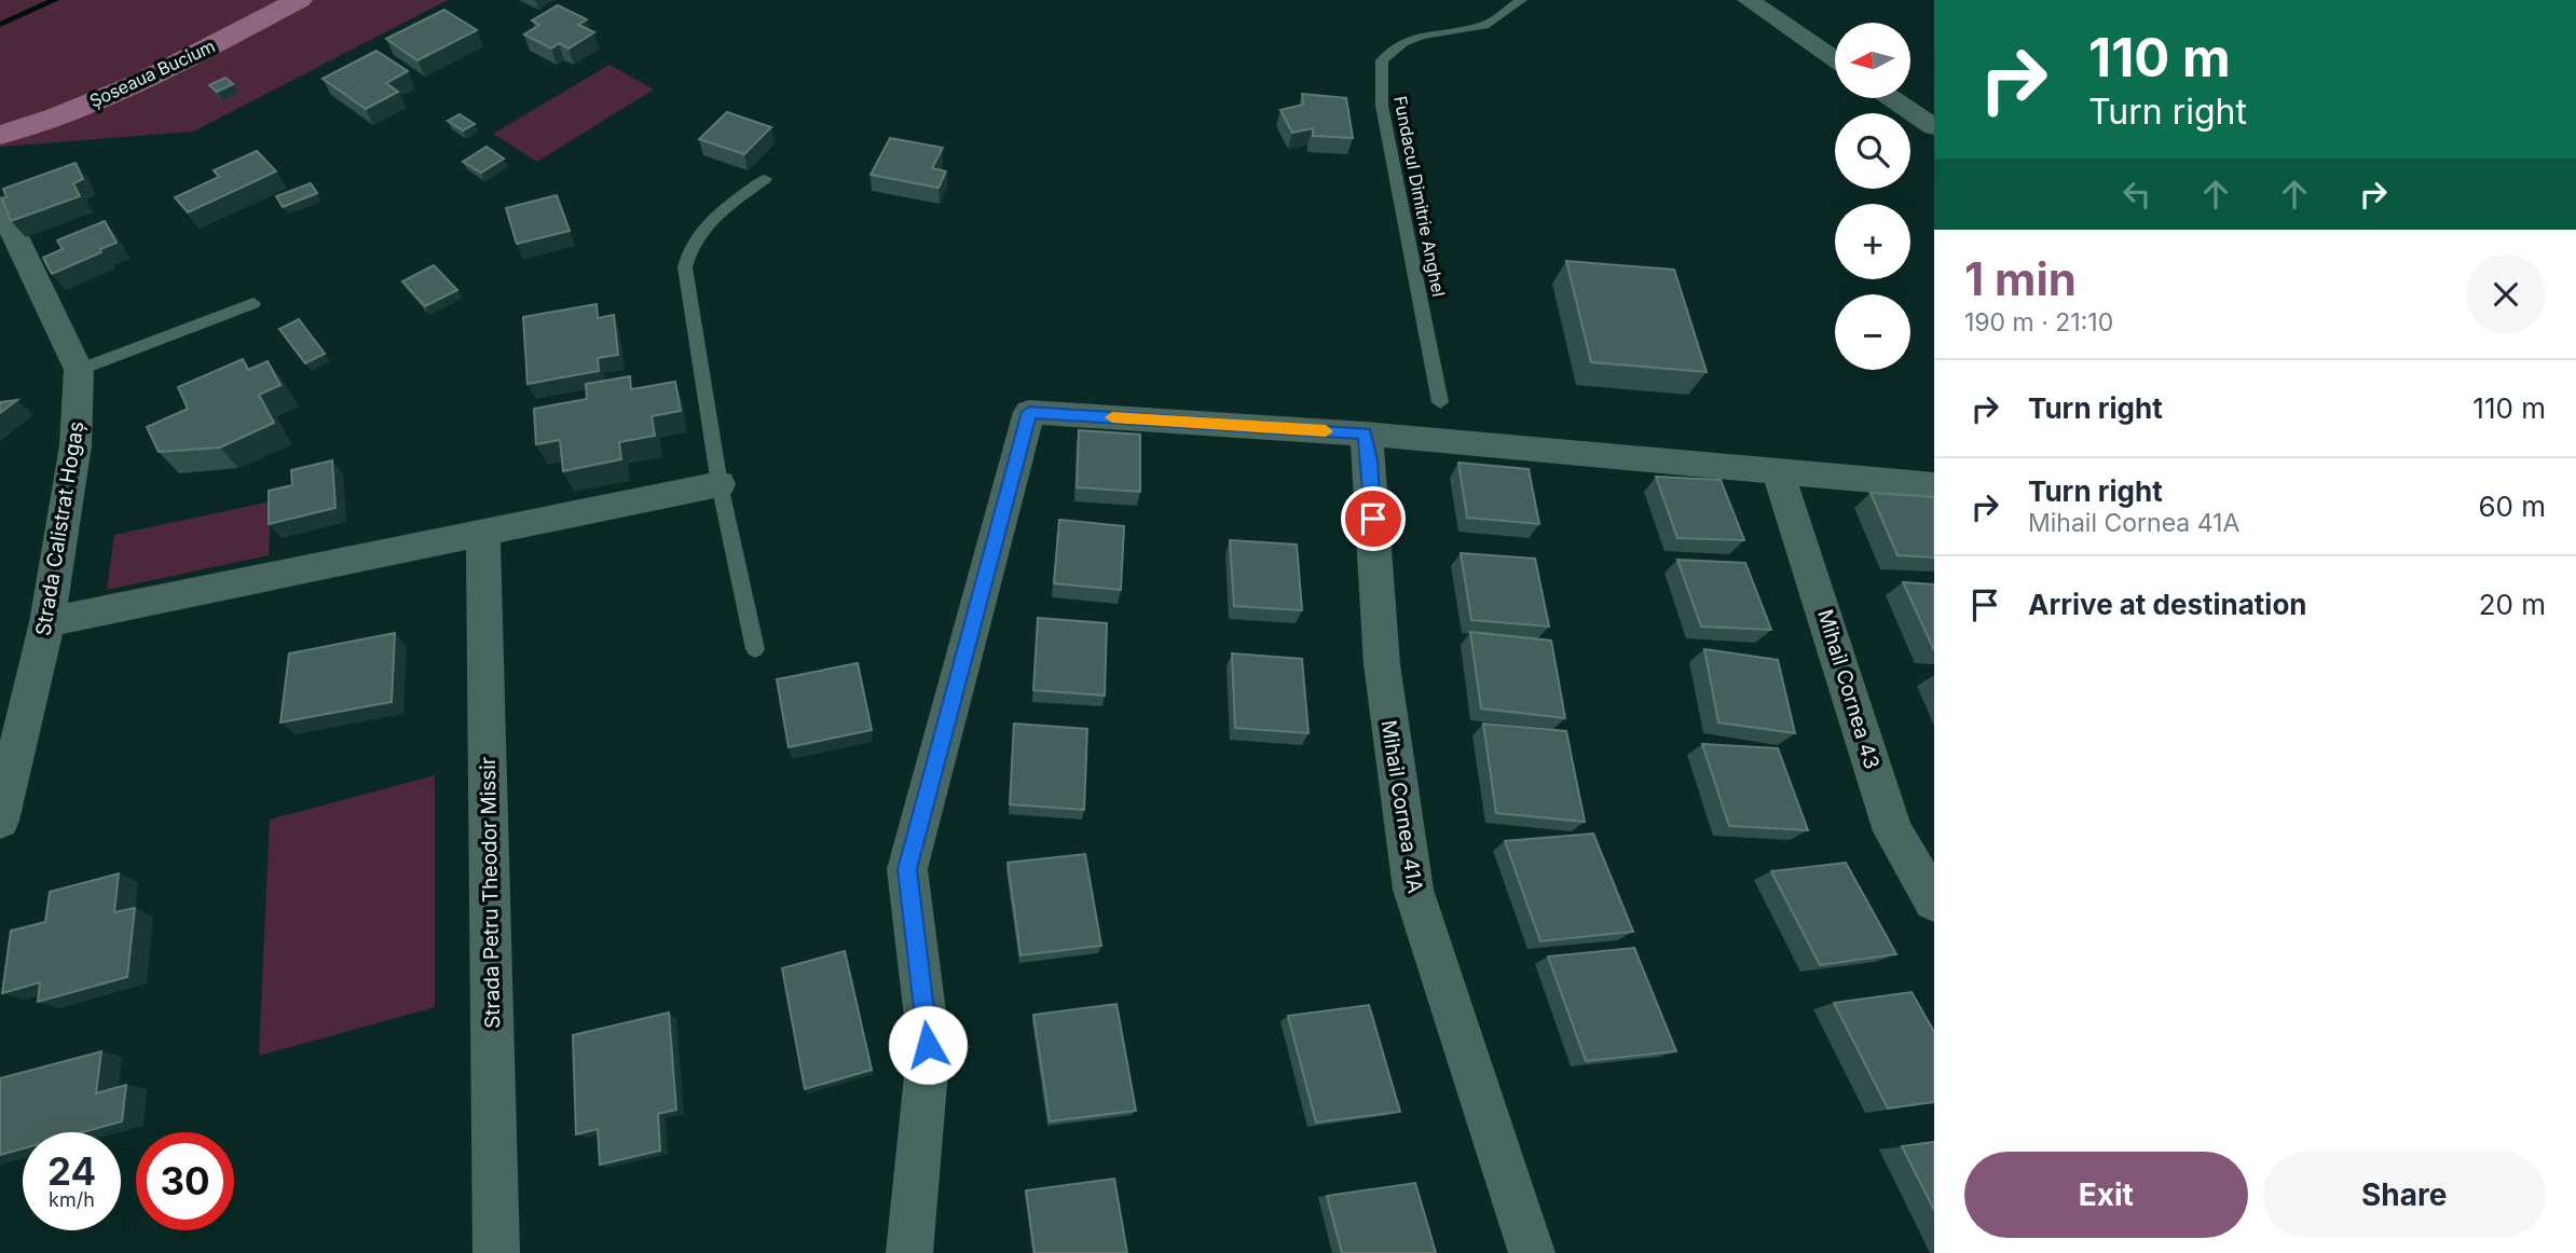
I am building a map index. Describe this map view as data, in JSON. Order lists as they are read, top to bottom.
{
  "streets": {
    "main road": ["Șoseaua Bucium"],
    "street": [
      "Strada Calistrat Hogaș",
      "Mihail Cornea 43",
      "Mihail Cornea 41A",
      "Strada Petru Theodor Missir"
    ],
    "lane": ["Fundacul Dimitrie Anghel"]
  },
  "north": "left",
  "page": {
    "turn": ["110 m", "Turn right"],
    "map_buttons": ["+", "−"],
    "heading": ["1 min", "190 m · 21:10"],
    "list": [
      {
        "name": "Turn right",
        "value": "110 m"
      },
      {
        "name": "Turn right",
        "note": "Mihail Cornea 41A",
        "value": "60 m"
      },
      {
        "name": "Arrive at destination",
        "value": "20 m"
      }
    ],
    "speed": "24 km/h",
    "limit": "30",
    "buttons": ["Exit", "Share"]
  }
}
